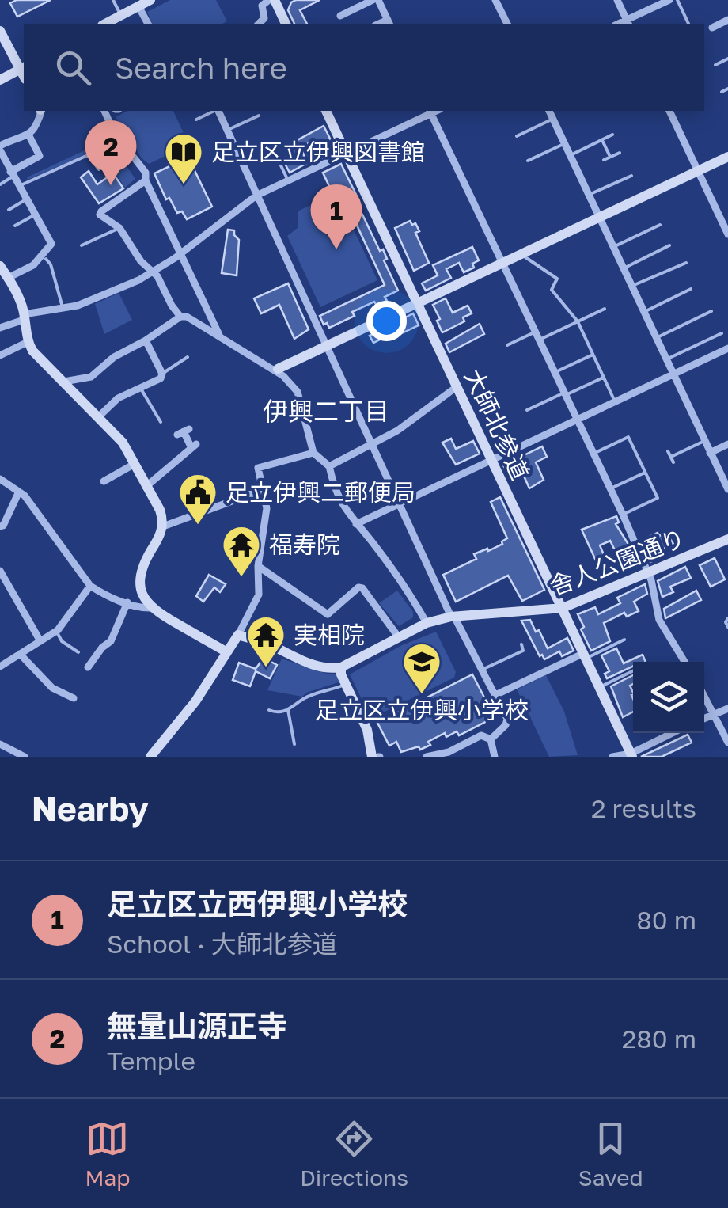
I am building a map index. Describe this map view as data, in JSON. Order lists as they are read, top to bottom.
{
  "streets": {
    "street": ["大師北参道", "舎人公園通り"]
  },
  "crossings": [
    ["大師北参道", "舎人公園通り"]
  ],
  "districts": ["伊興二丁目"],
  "places": {
    "library": ["足立区立伊興図書館"],
    "public building": ["足立伊興二郵便局"],
    "temple": ["福寿院", "実相院"],
    "school or university": ["足立区立伊興小学校"]
  },
  "page": {
    "search": "Search here",
    "pins": ["2", "1"],
    "heading": ["Nearby", "2 results"],
    "list": [
      {
        "mark": "1",
        "name": "足立区立西伊興小学校",
        "note": "School · 大師北参道",
        "value": "80 m"
      },
      {
        "mark": "2",
        "name": "無量山源正寺",
        "note": "Temple",
        "value": "280 m"
      }
    ],
    "nav": ["Map", "Directions", "Saved"]
  }
}
